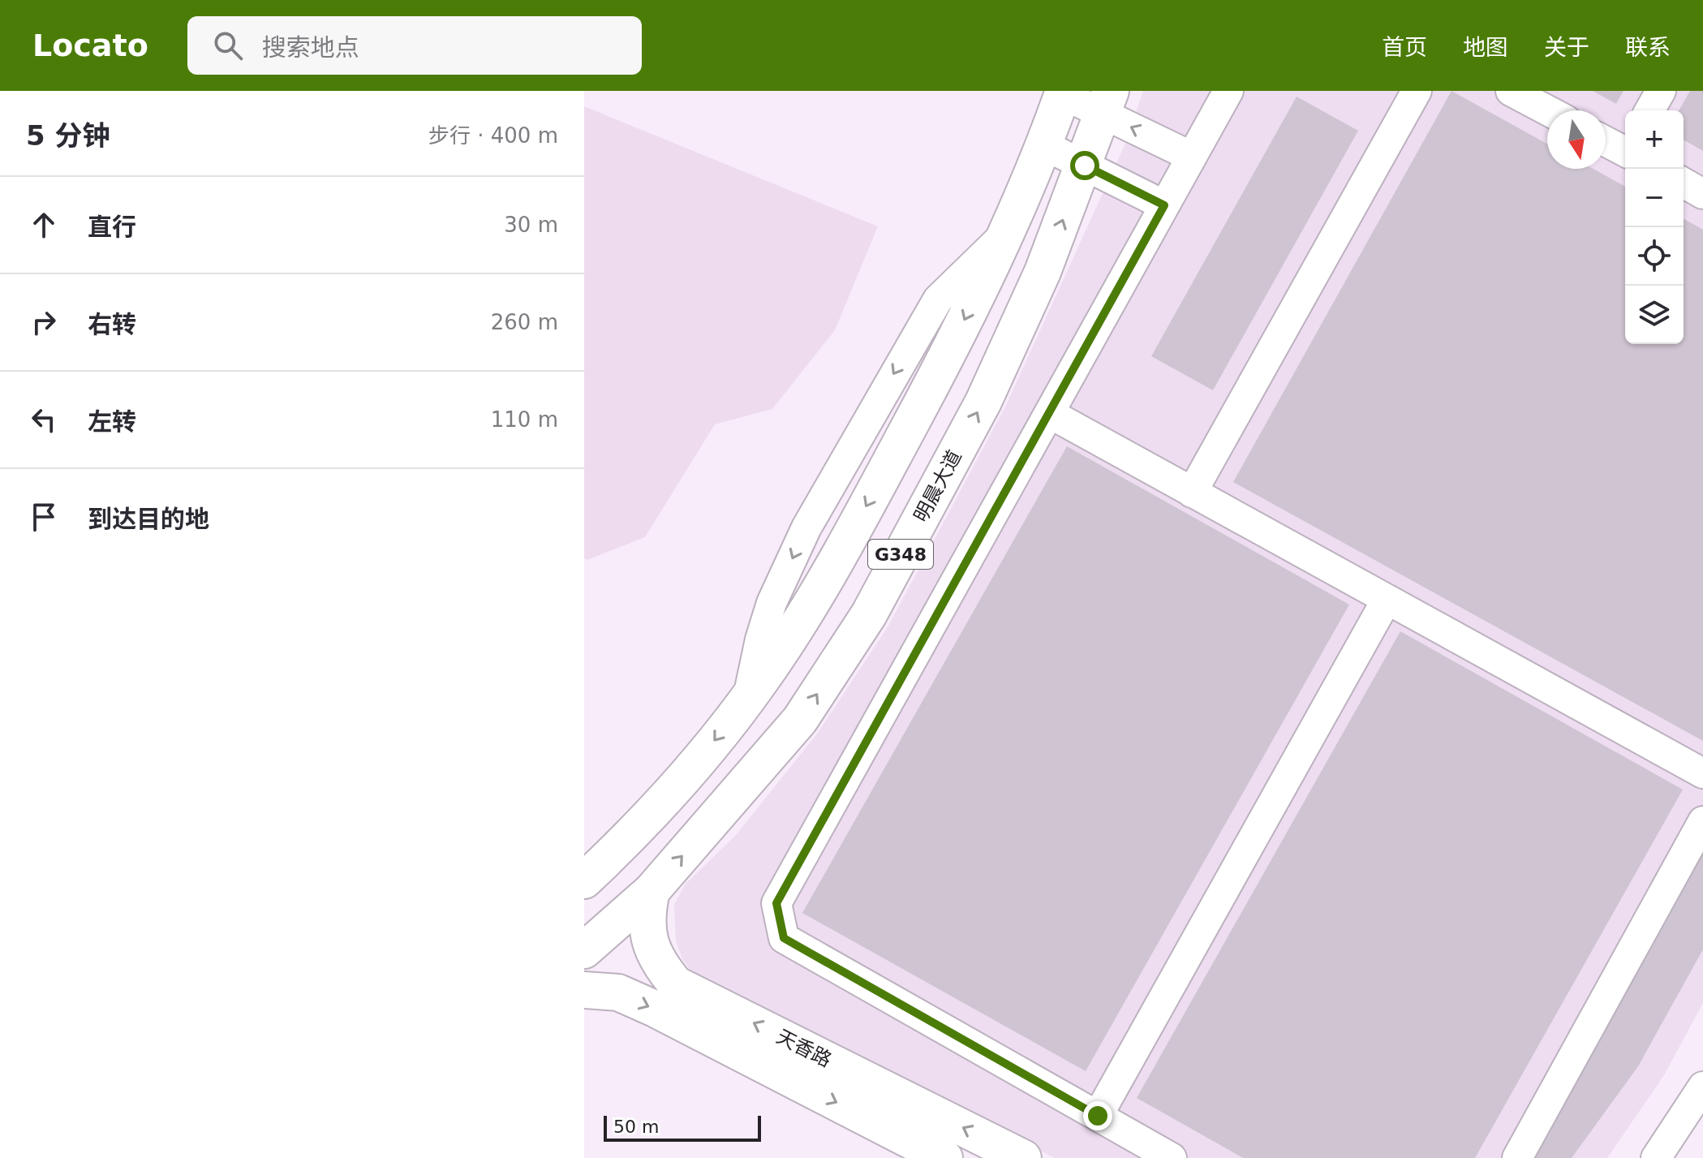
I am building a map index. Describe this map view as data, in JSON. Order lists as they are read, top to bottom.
{
  "streets": {
    "main road": ["明晨大道", "G348", "天香路"]
  },
  "crossings": [
    ["明晨大道", "天香路"]
  ],
  "scale_bar": "50 m",
  "north": "bottom",
  "page": {
    "header": "Locato",
    "search": "搜索地点",
    "nav": [
      "首页",
      "地图",
      "关于",
      "联系"
    ],
    "heading": ["5 分钟", "步行 · 400 m"],
    "map_buttons": ["+", "−"],
    "list": [
      ["直行", "30 m"],
      ["右转", "260 m"],
      ["左转", "110 m"],
      "到达目的地"
    ],
    "scale": "50 m"
  }
}
